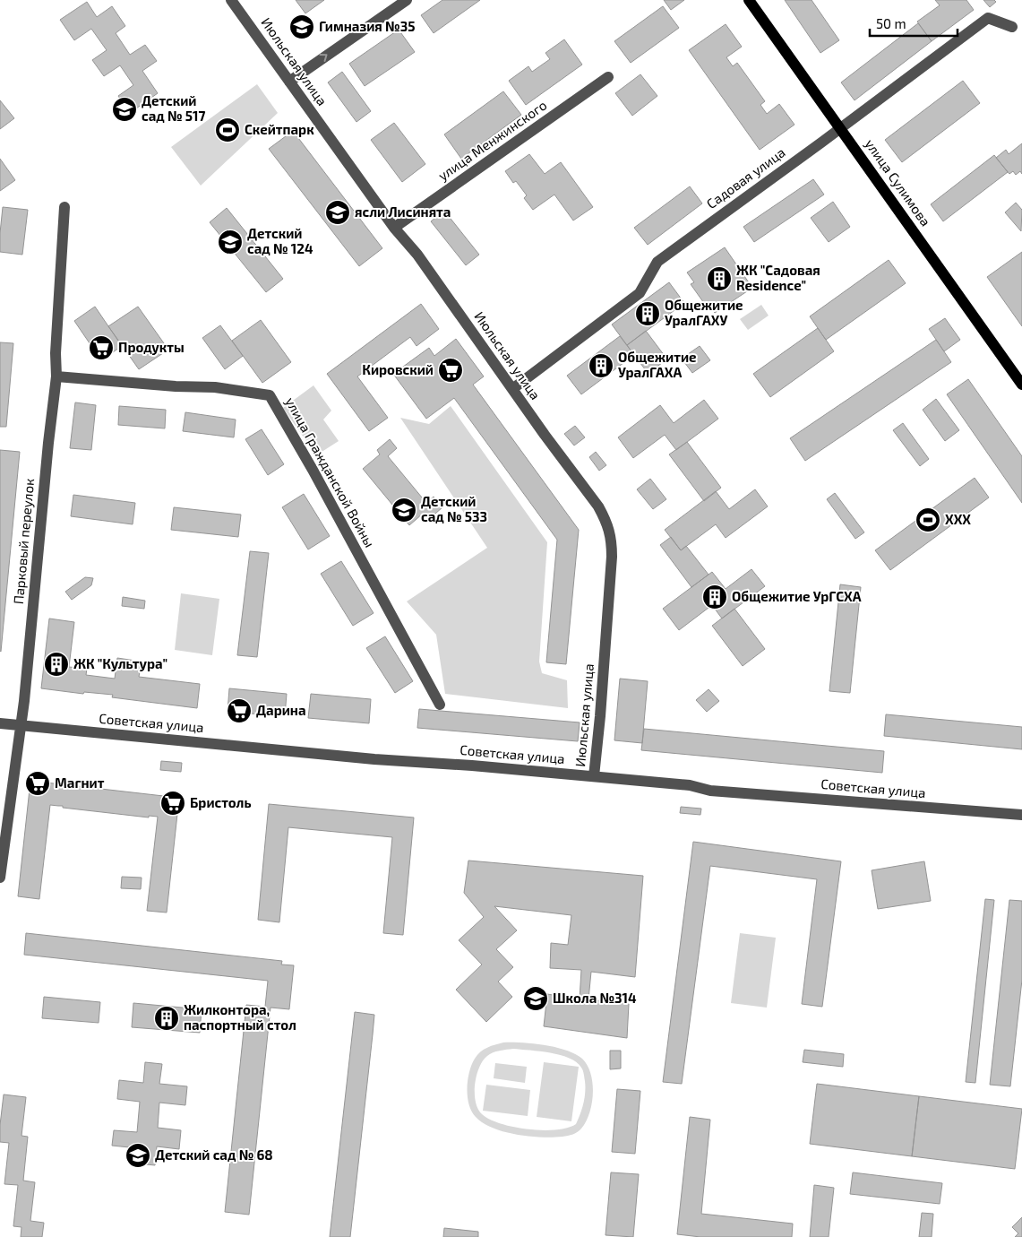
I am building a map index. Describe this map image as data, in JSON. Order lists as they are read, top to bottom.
{
  "streets": {
    "main road": ["улица Сулимова"],
    "street": [
      "Июльская улица",
      "улица Менжинского",
      "Садовая улица",
      "улица Гражданской Войны",
      "Парковый переулок",
      "Советская улица"
    ]
  },
  "crossings": [
    ["Июльская улица", "улица Менжинского"],
    ["Июльская улица", "Садовая улица"],
    ["Июльская улица", "Советская улица"],
    ["Садовая улица", "улица Сулимова"],
    ["улица Гражданской Войны", "Парковый переулок"],
    ["Парковый переулок", "Советская улица"]
  ],
  "places": {
    "school or university": [
      "Гимназия №35",
      "Детский сад № 517",
      "ясли Лисинята",
      "Детский сад № 124",
      "Детский сад № 533",
      "Школа №314",
      "Детский сад № 68"
    ],
    "sports": ["Скейтпарк", "XXX"],
    "building": [
      "ЖК \"Садовая Residence\"",
      "Общежитие УралГАХУ",
      "Общежитие УралГАХА",
      "Общежитие УрГСХА",
      "ЖК \"Культура\"",
      "Жилконтора, паспортный стол"
    ],
    "supermarket": [
      "Продукты",
      "Кировский",
      "Дарина",
      "Магнит",
      "Бристоль"
    ]
  },
  "scale_bar": "50 m"
}
